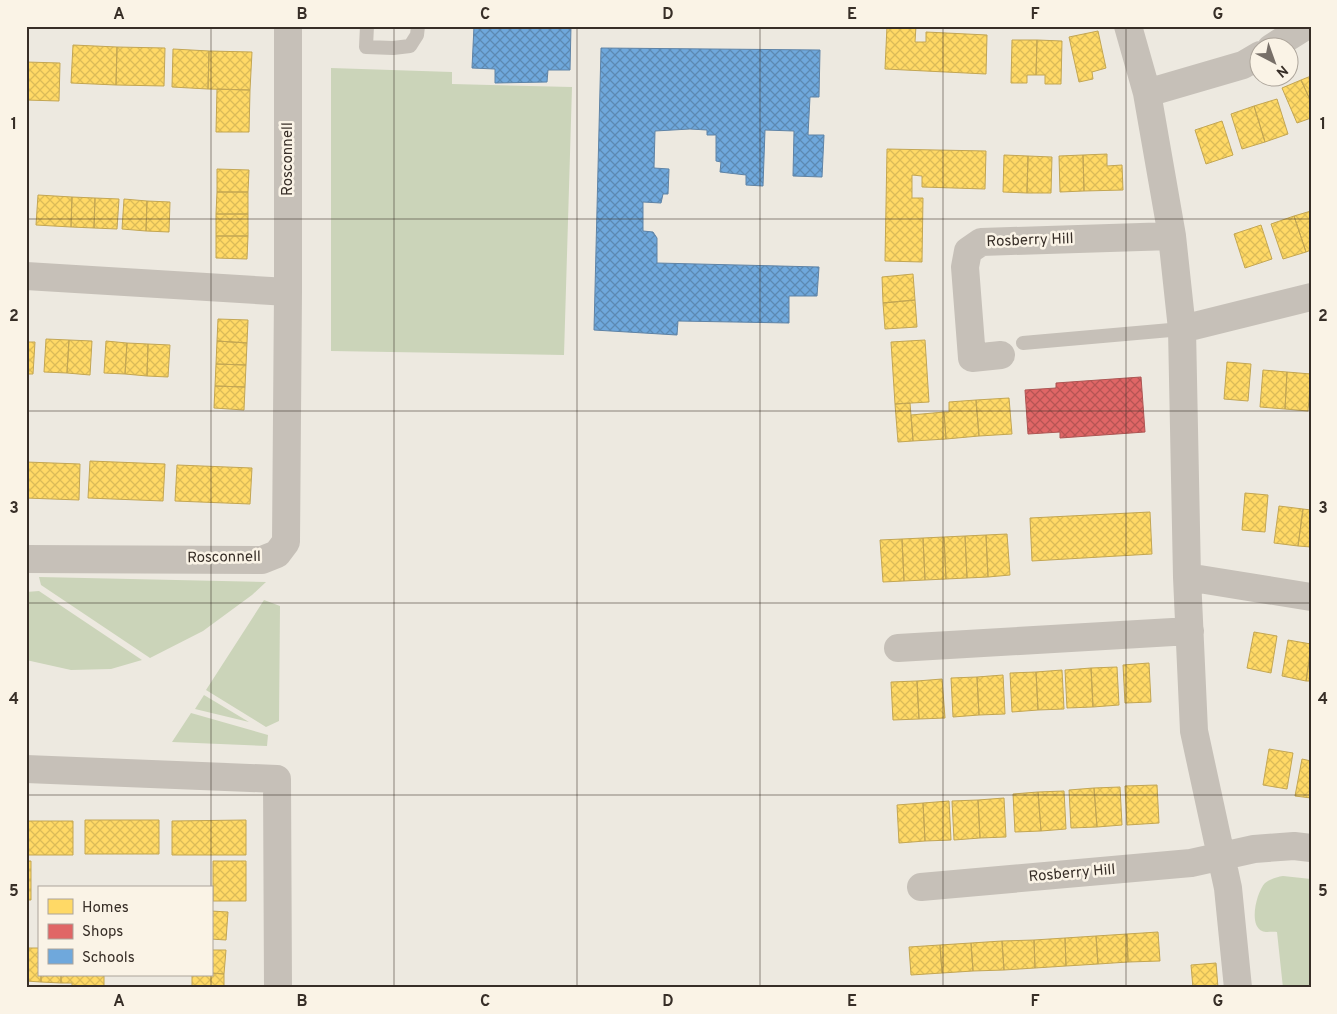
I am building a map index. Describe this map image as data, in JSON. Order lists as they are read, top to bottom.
{
  "streets": {
    "street": ["Rosconnell", "Rosberry Hill"]
  },
  "legend": ["Homes", "Shops", "Schools"],
  "north": "bottom right",
  "grid": {
    "columns": [
      "A",
      "B",
      "C",
      "D",
      "E",
      "F",
      "G"
    ],
    "rows": [
      "1",
      "2",
      "3",
      "4",
      "5"
    ]
  }
}
